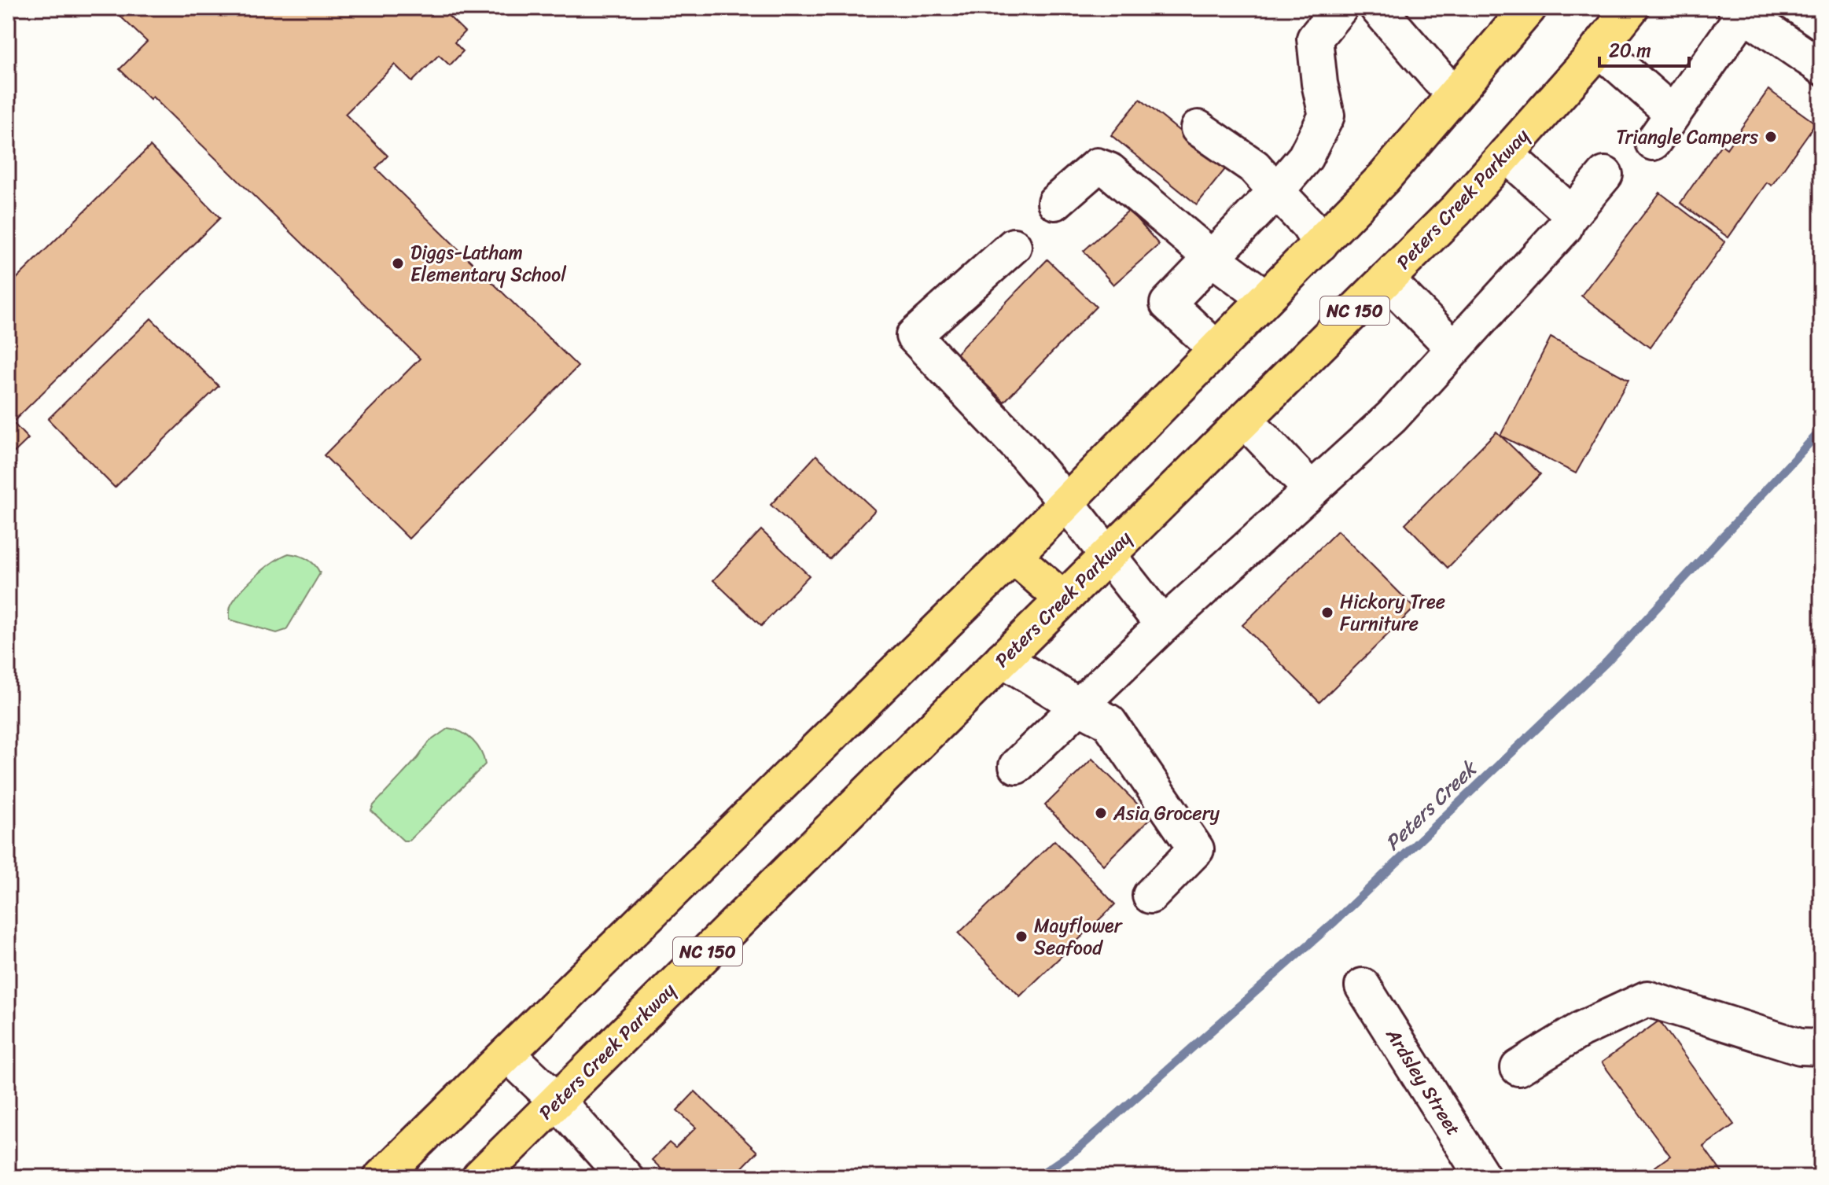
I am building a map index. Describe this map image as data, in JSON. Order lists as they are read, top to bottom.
{
  "streets": {
    "main road": ["Peters Creek Parkway", "NC 150"],
    "street": ["Ardsley Street"]
  },
  "water": ["Peters Creek"],
  "places": [
    "Triangle Campers",
    "Diggs-Latham Elementary School",
    "Hickory Tree Furniture",
    "Asia Grocery",
    "Mayflower Seafood"
  ],
  "scale_bar": "20 m"
}
